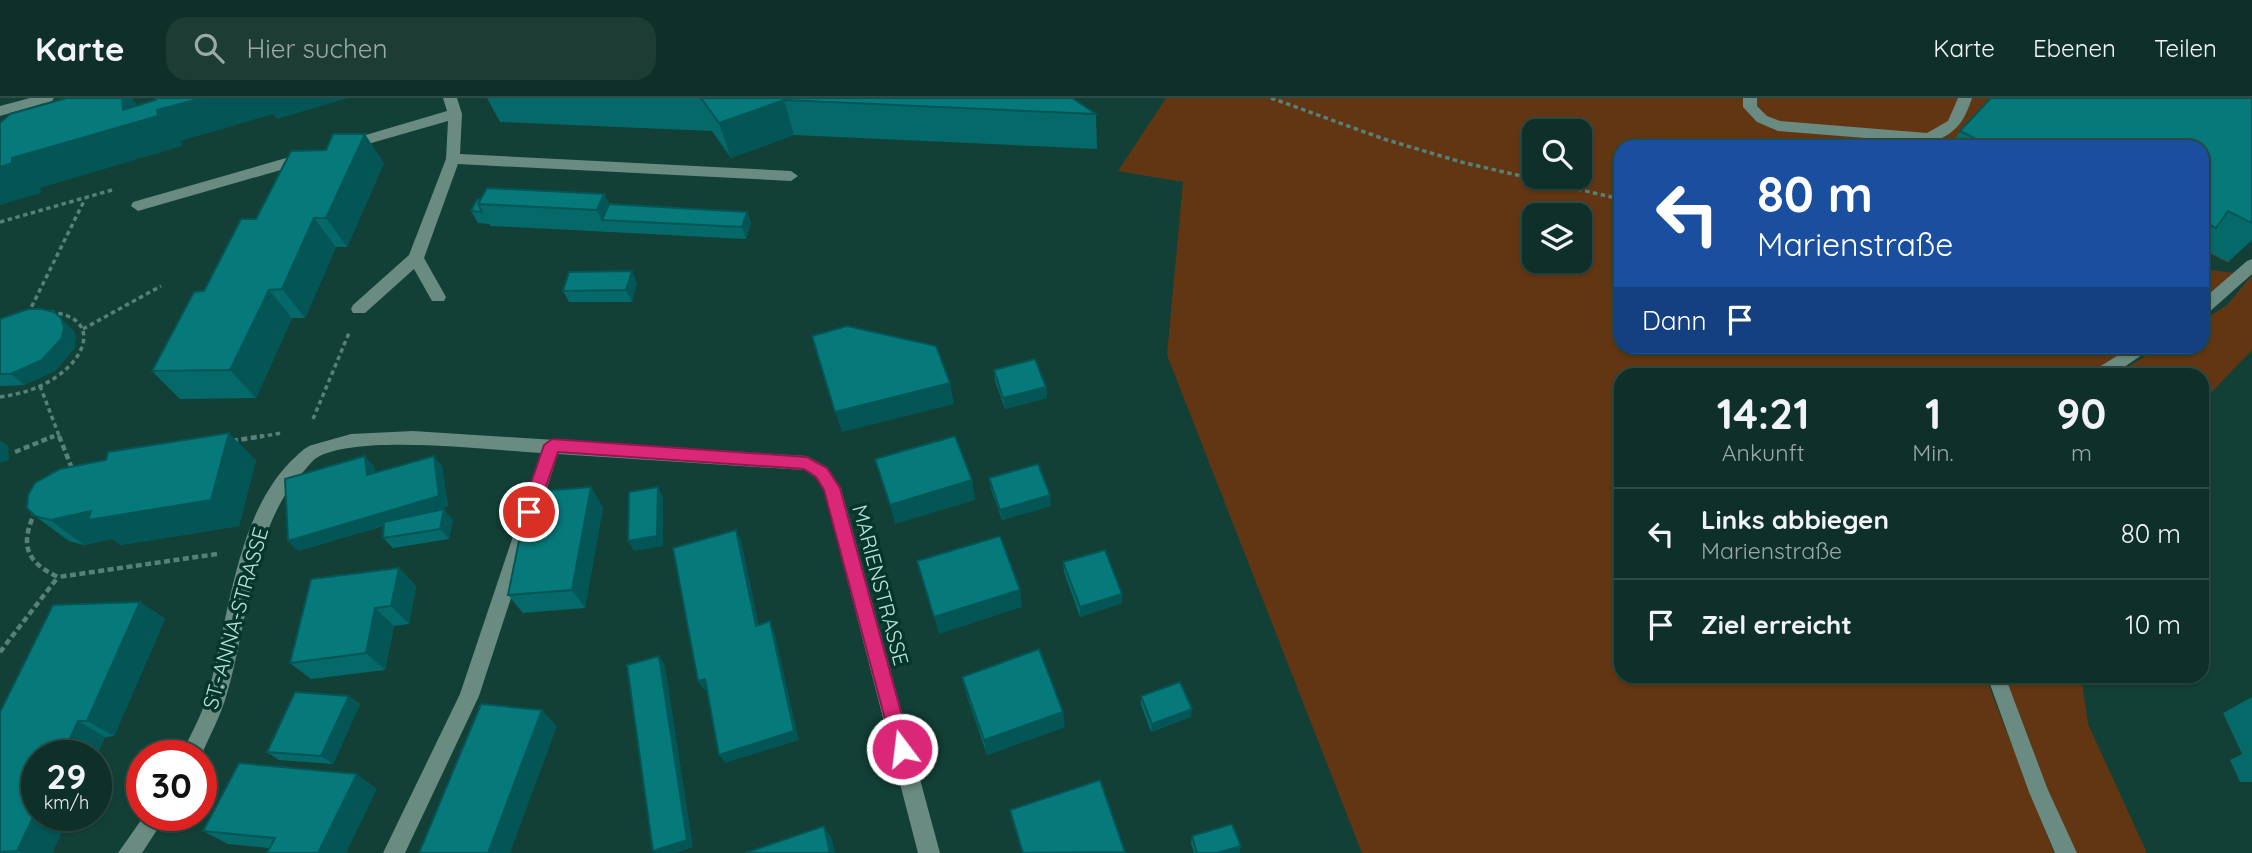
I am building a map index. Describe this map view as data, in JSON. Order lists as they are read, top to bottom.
{
  "streets": {
    "street": ["MARIENSTRASSE", "ST.-ANNA-STRASSE"]
  },
  "crossings": [
    ["MARIENSTRASSE", "ST.-ANNA-STRASSE"]
  ],
  "page": {
    "header": "Karte",
    "search": "Hier suchen",
    "nav": ["Karte", "Ebenen", "Teilen"],
    "turn": ["80 m", "Marienstraße"],
    "then": "Dann",
    "eta": [
      "14:21",
      "Ankunft",
      "1",
      "Min.",
      "90",
      "m"
    ],
    "list": [
      {
        "name": "Links abbiegen",
        "note": "Marienstraße",
        "value": "80 m"
      },
      {
        "name": "Ziel erreicht",
        "value": "10 m"
      }
    ],
    "speed": "29 km/h",
    "limit": "30"
  }
}
